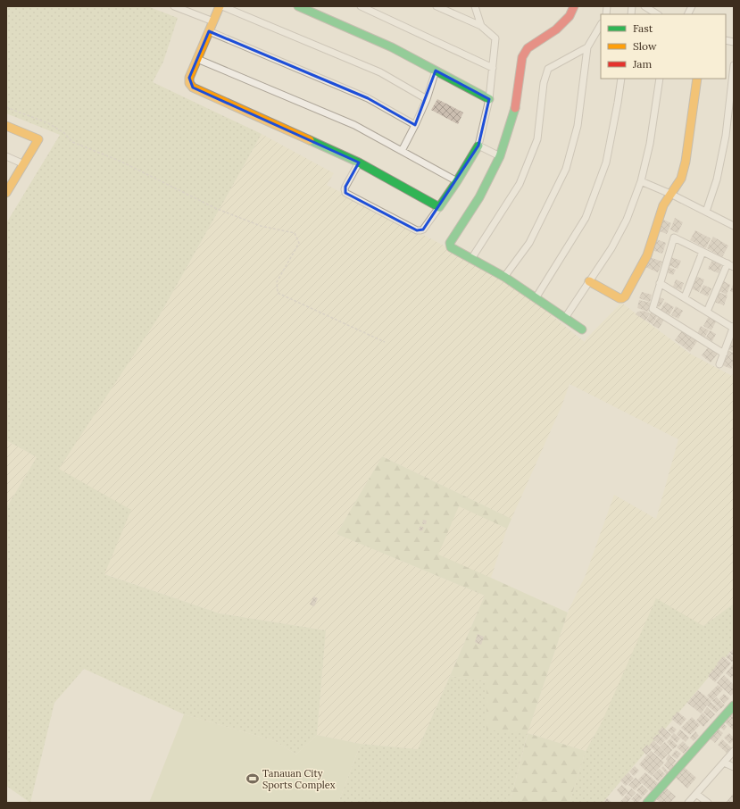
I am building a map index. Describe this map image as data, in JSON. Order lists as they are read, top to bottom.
{
  "places": {
    "sports": ["Tanauan City Sports Complex"]
  },
  "legend": ["Fast", "Slow", "Jam"]
}
